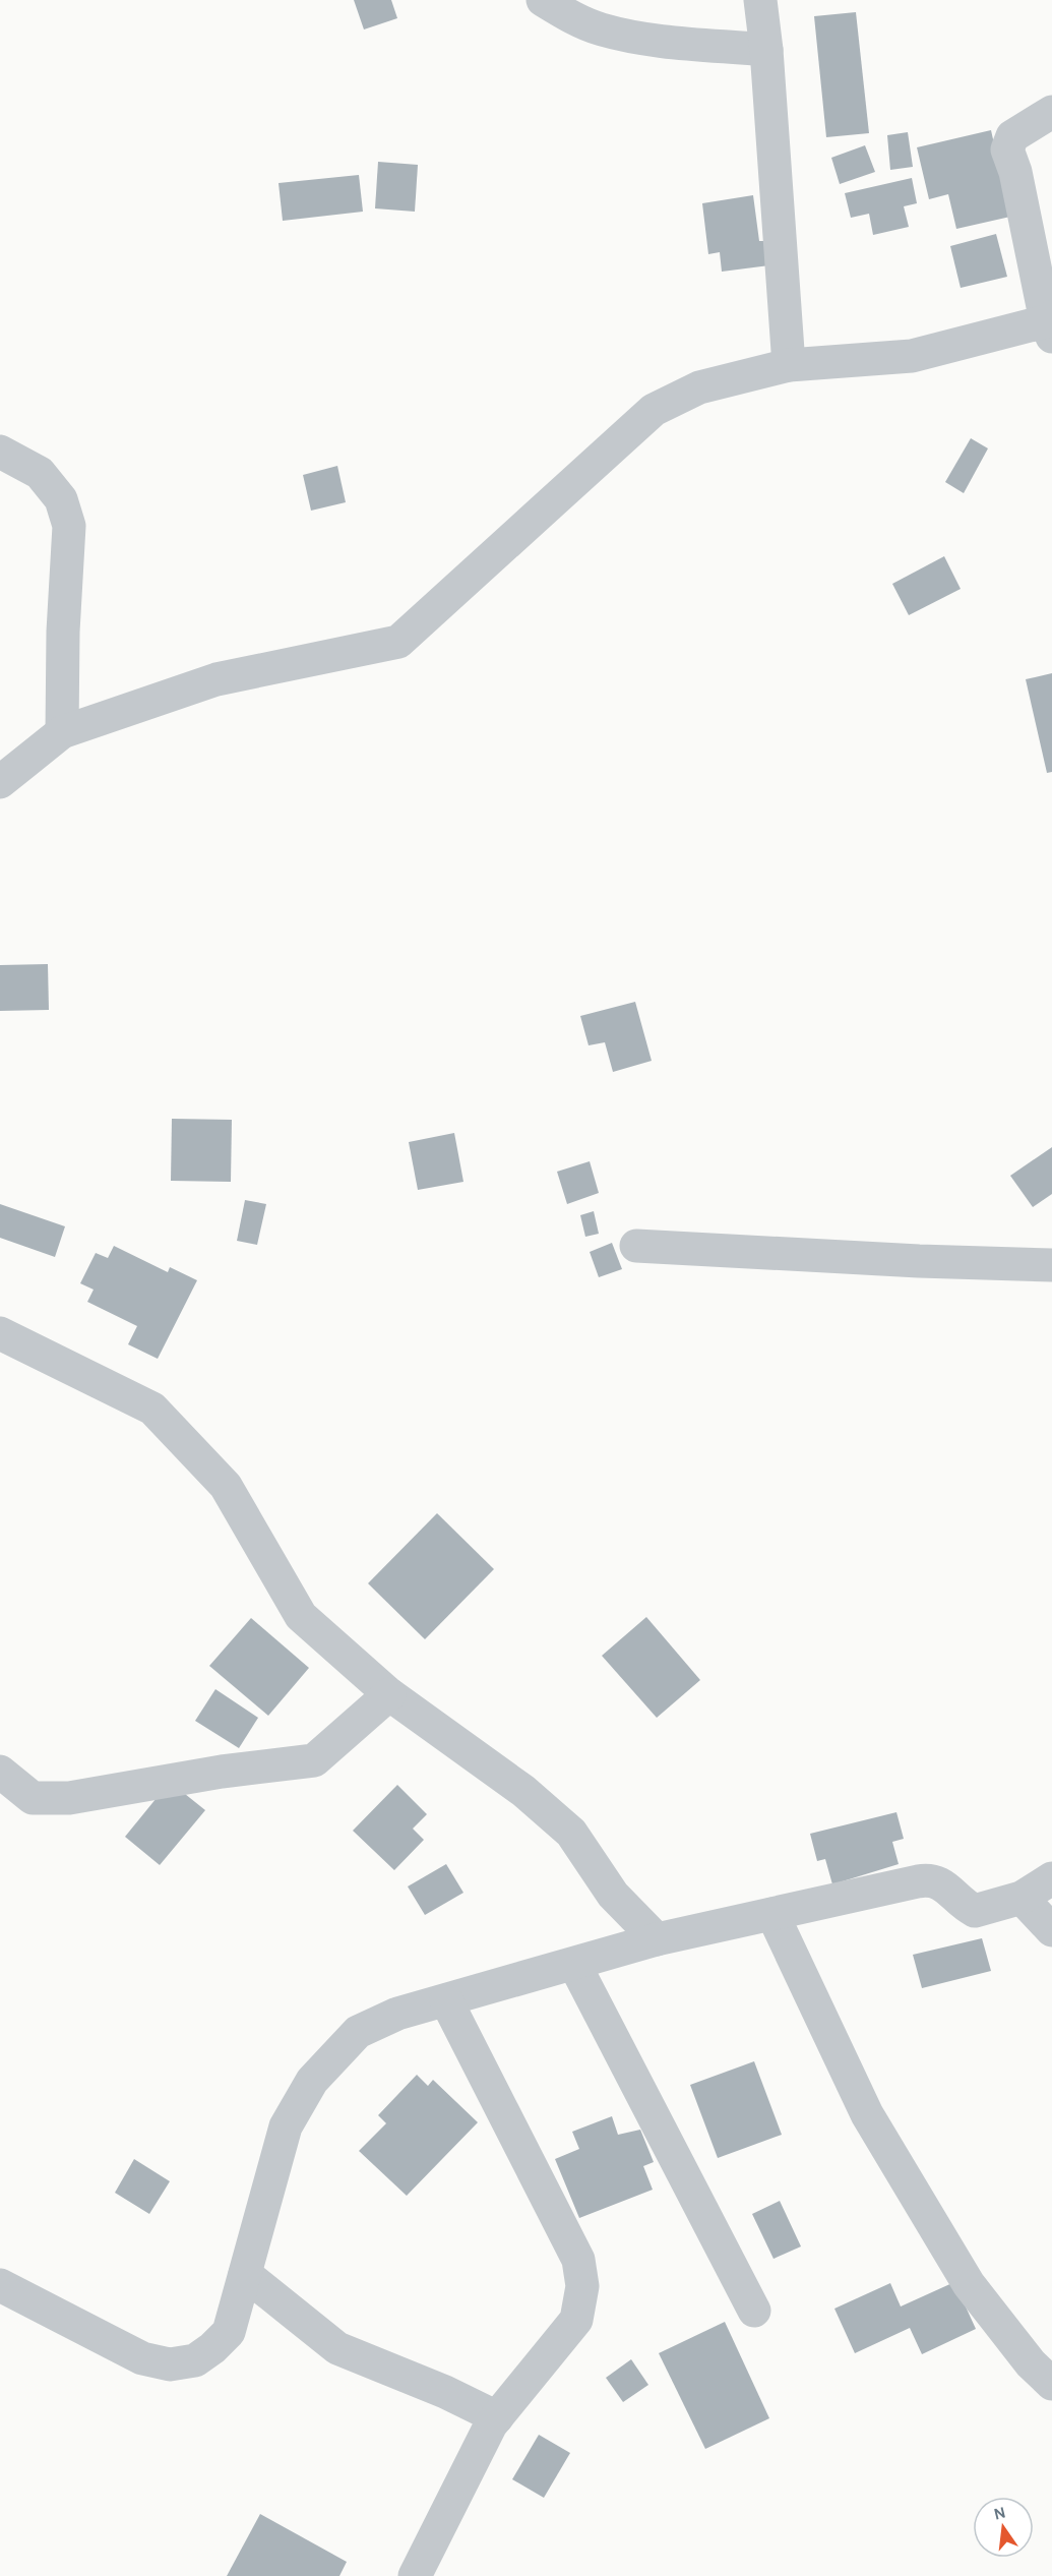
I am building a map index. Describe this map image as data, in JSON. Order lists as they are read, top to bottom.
{
  "north": "top"
}
